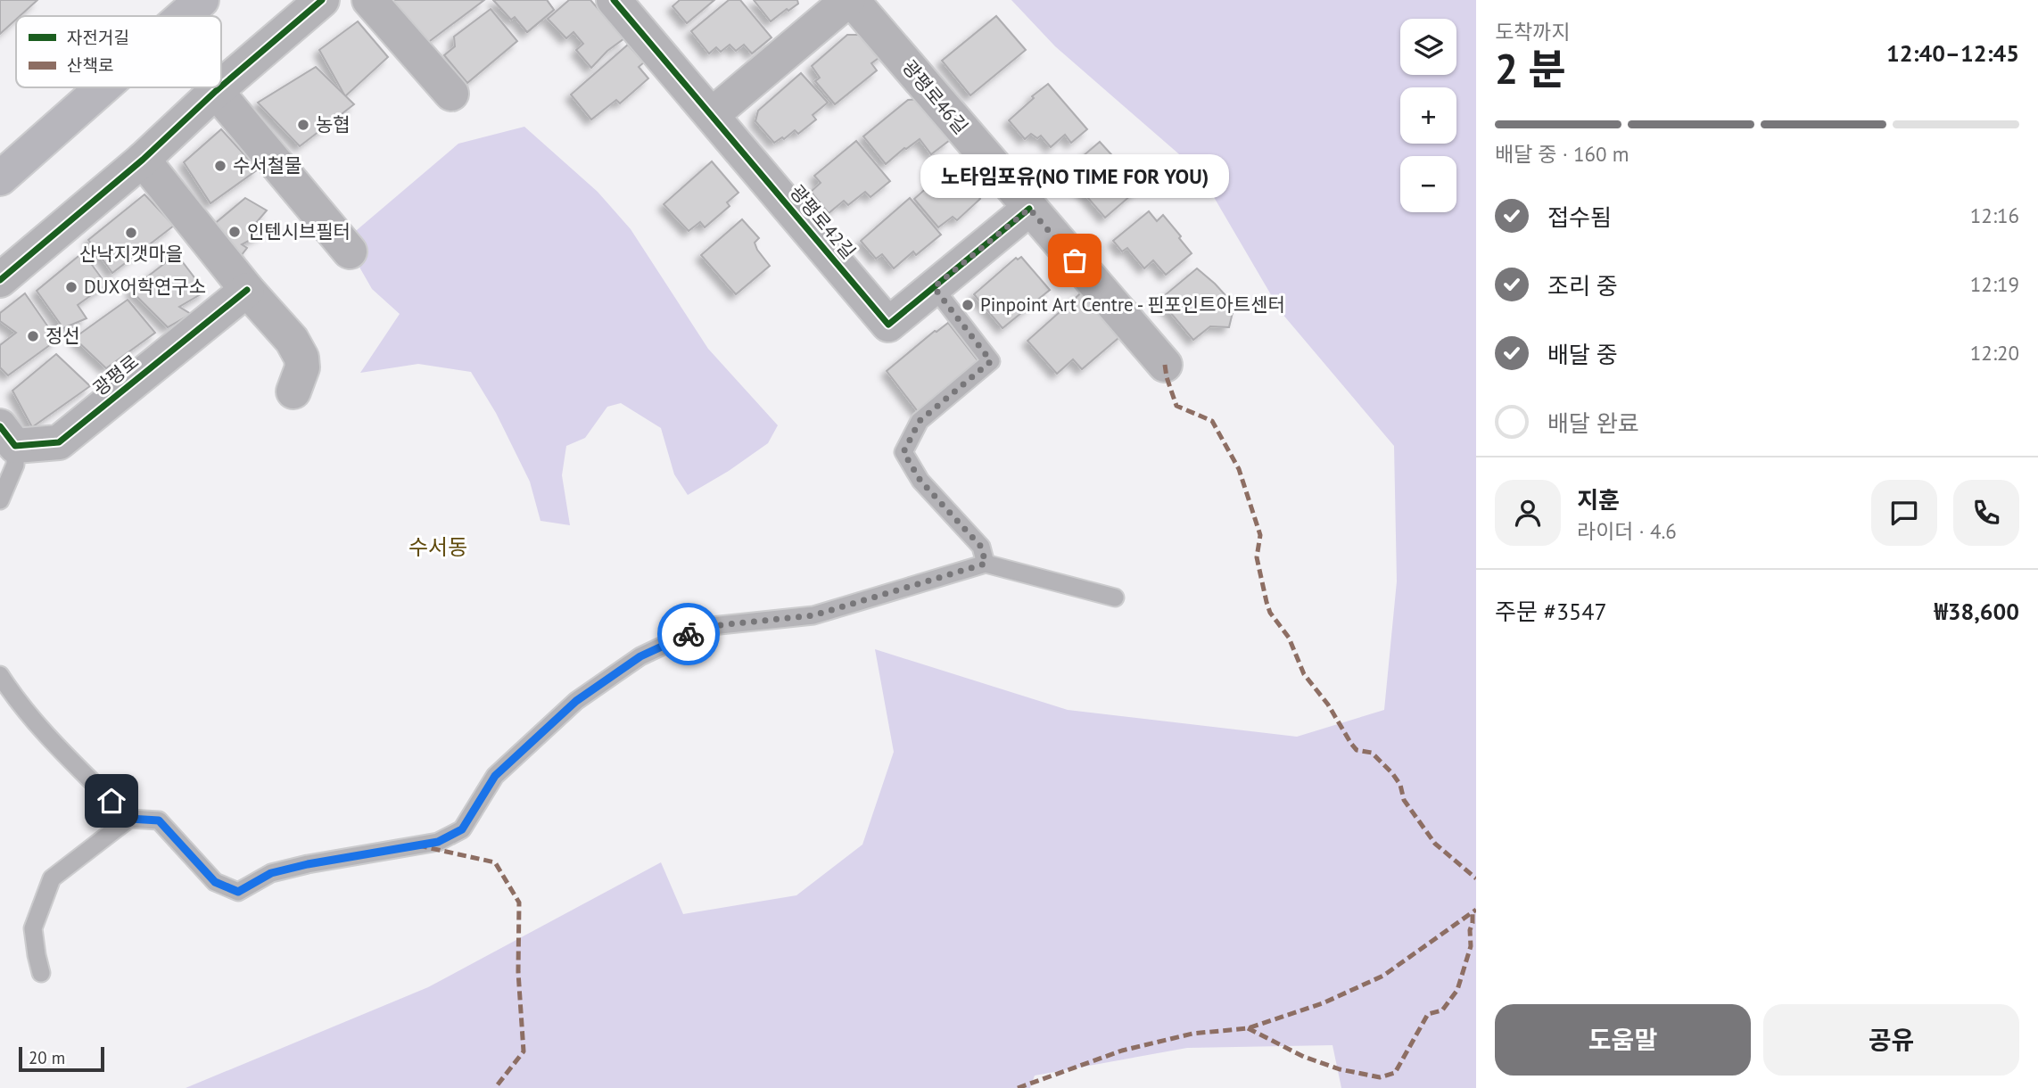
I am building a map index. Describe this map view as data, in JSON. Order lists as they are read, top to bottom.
{
  "streets": {
    "street": ["광평로46길", "광평로42길", "광평로"]
  },
  "crossings": [
    ["광평로46길", "광평로42길"]
  ],
  "districts": ["수서동"],
  "places": [
    "농협",
    "수서철물",
    "인텐시브필터",
    "산낙지갯마을",
    "노타임포유(NO TIME FOR YOU)",
    "DUX어학연구소",
    "Pinpoint Art Centre - 핀포인트아트센터",
    "정선"
  ],
  "legend": ["자전거길", "산책로"],
  "scale_bar": "20 m",
  "page": {
    "heading": ["2 분", "도착까지", "12:40–12:45"],
    "panel": [
      "지훈",
      "라이더 · 4.6",
      "주문 #3547",
      "₩38,600"
    ],
    "map_buttons": ["+", "−"],
    "bar": "배달 중 · 160 m",
    "bubble": "노타임포유(NO TIME FOR YOU)",
    "list": [
      ["접수됨", "12:16"],
      ["조리 중", "12:19"],
      ["배달 중", "12:20"],
      "배달 완료"
    ],
    "buttons": ["도움말", "공유"],
    "scale": "20 m"
  }
}
